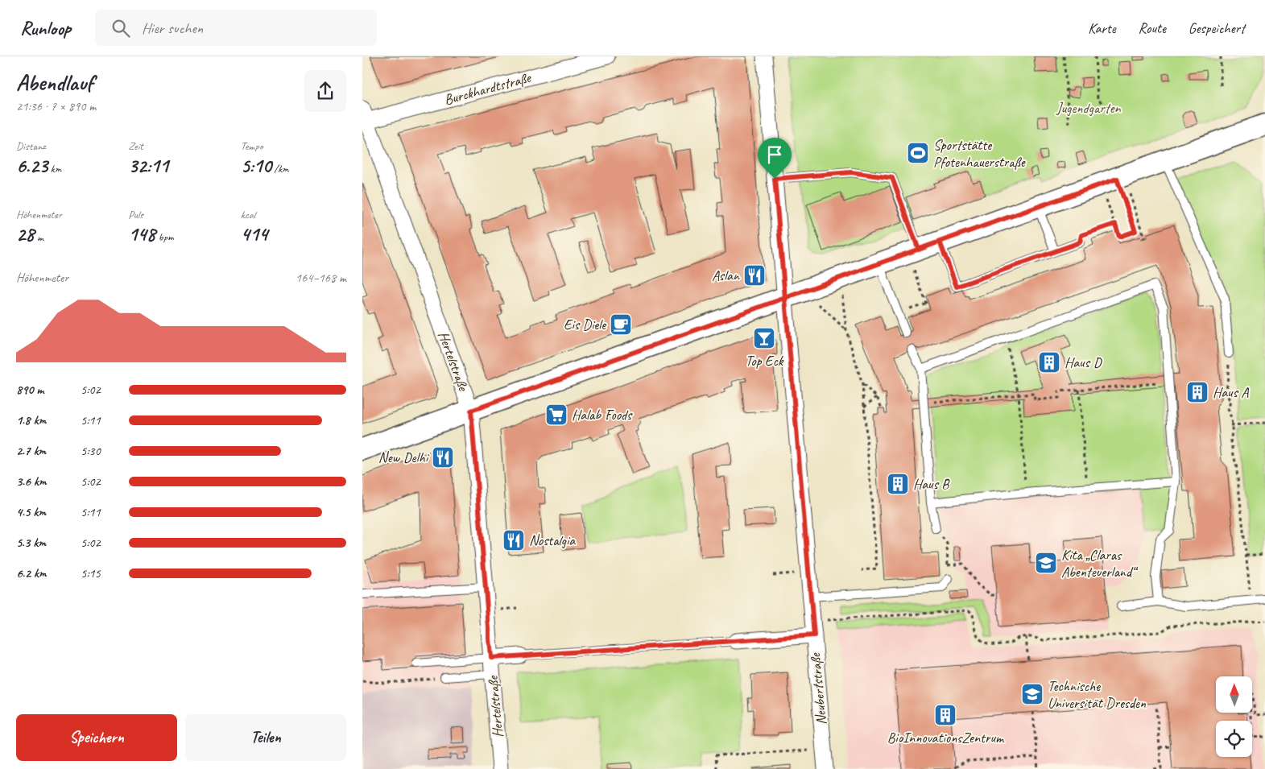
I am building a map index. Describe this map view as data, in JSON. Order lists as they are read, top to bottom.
{
  "streets": {
    "street": ["Burckhardtstraße", "Hertelstraße", "Neubertstraße"]
  },
  "crossings": [
    ["Burckhardtstraße", "Hertelstraße"]
  ],
  "parks": ["Jugendgarten"],
  "places": {
    "sports": ["Sportstätte Pfotenhauerstraße"],
    "restaurant": ["Aslan", "New Delhi", "Nostalgia"],
    "cafe": ["Eis Diele"],
    "bar": ["Top Eck"],
    "building": [
      "Haus D",
      "Haus A",
      "Haus B",
      "BioInnovationsZentrum"
    ],
    "supermarket": ["Halab Foods"],
    "school or university": ["Kita „Claras Abenteuerland“", "Technische Universität Dresden"]
  },
  "north": "top",
  "page": {
    "header": "Runloop",
    "search": "Hier suchen",
    "nav": ["Karte", "Route", "Gespeichert"],
    "heading": ["Abendlauf", "21:36 · 7 × 890 m"],
    "stats": [
      ["Distanz", "6.23 km"],
      ["Zeit", "32:11"],
      ["Tempo", "5:10 /km"],
      ["Höhenmeter", "28 m"],
      ["Puls", "148 bpm"],
      ["kcal", "414"]
    ],
    "chart": ["Höhenmeter", "164–168 m"],
    "list": [
      {
        "name": "890 m",
        "note": "5:02"
      },
      {
        "name": "1.8 km",
        "note": "5:11"
      },
      {
        "name": "2.7 km",
        "note": "5:30"
      },
      {
        "name": "3.6 km",
        "note": "5:02"
      },
      {
        "name": "4.5 km",
        "note": "5:11"
      },
      {
        "name": "5.3 km",
        "note": "5:02"
      },
      {
        "name": "6.2 km",
        "note": "5:15"
      }
    ],
    "buttons": ["Speichern", "Teilen"]
  }
}
